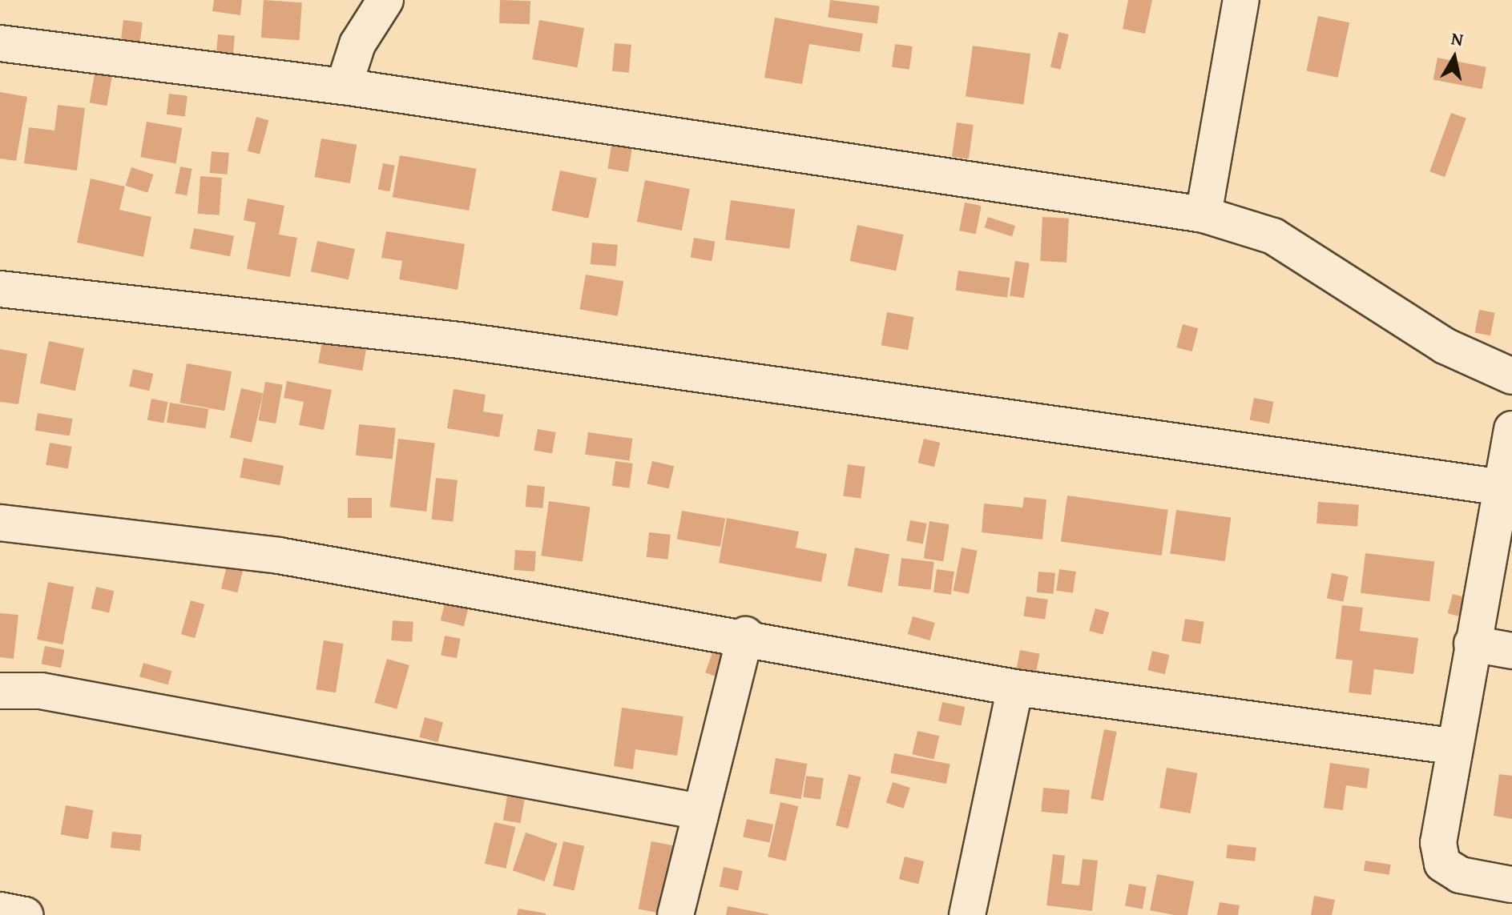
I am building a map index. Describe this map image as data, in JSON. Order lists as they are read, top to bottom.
{
  "north": "top"
}
